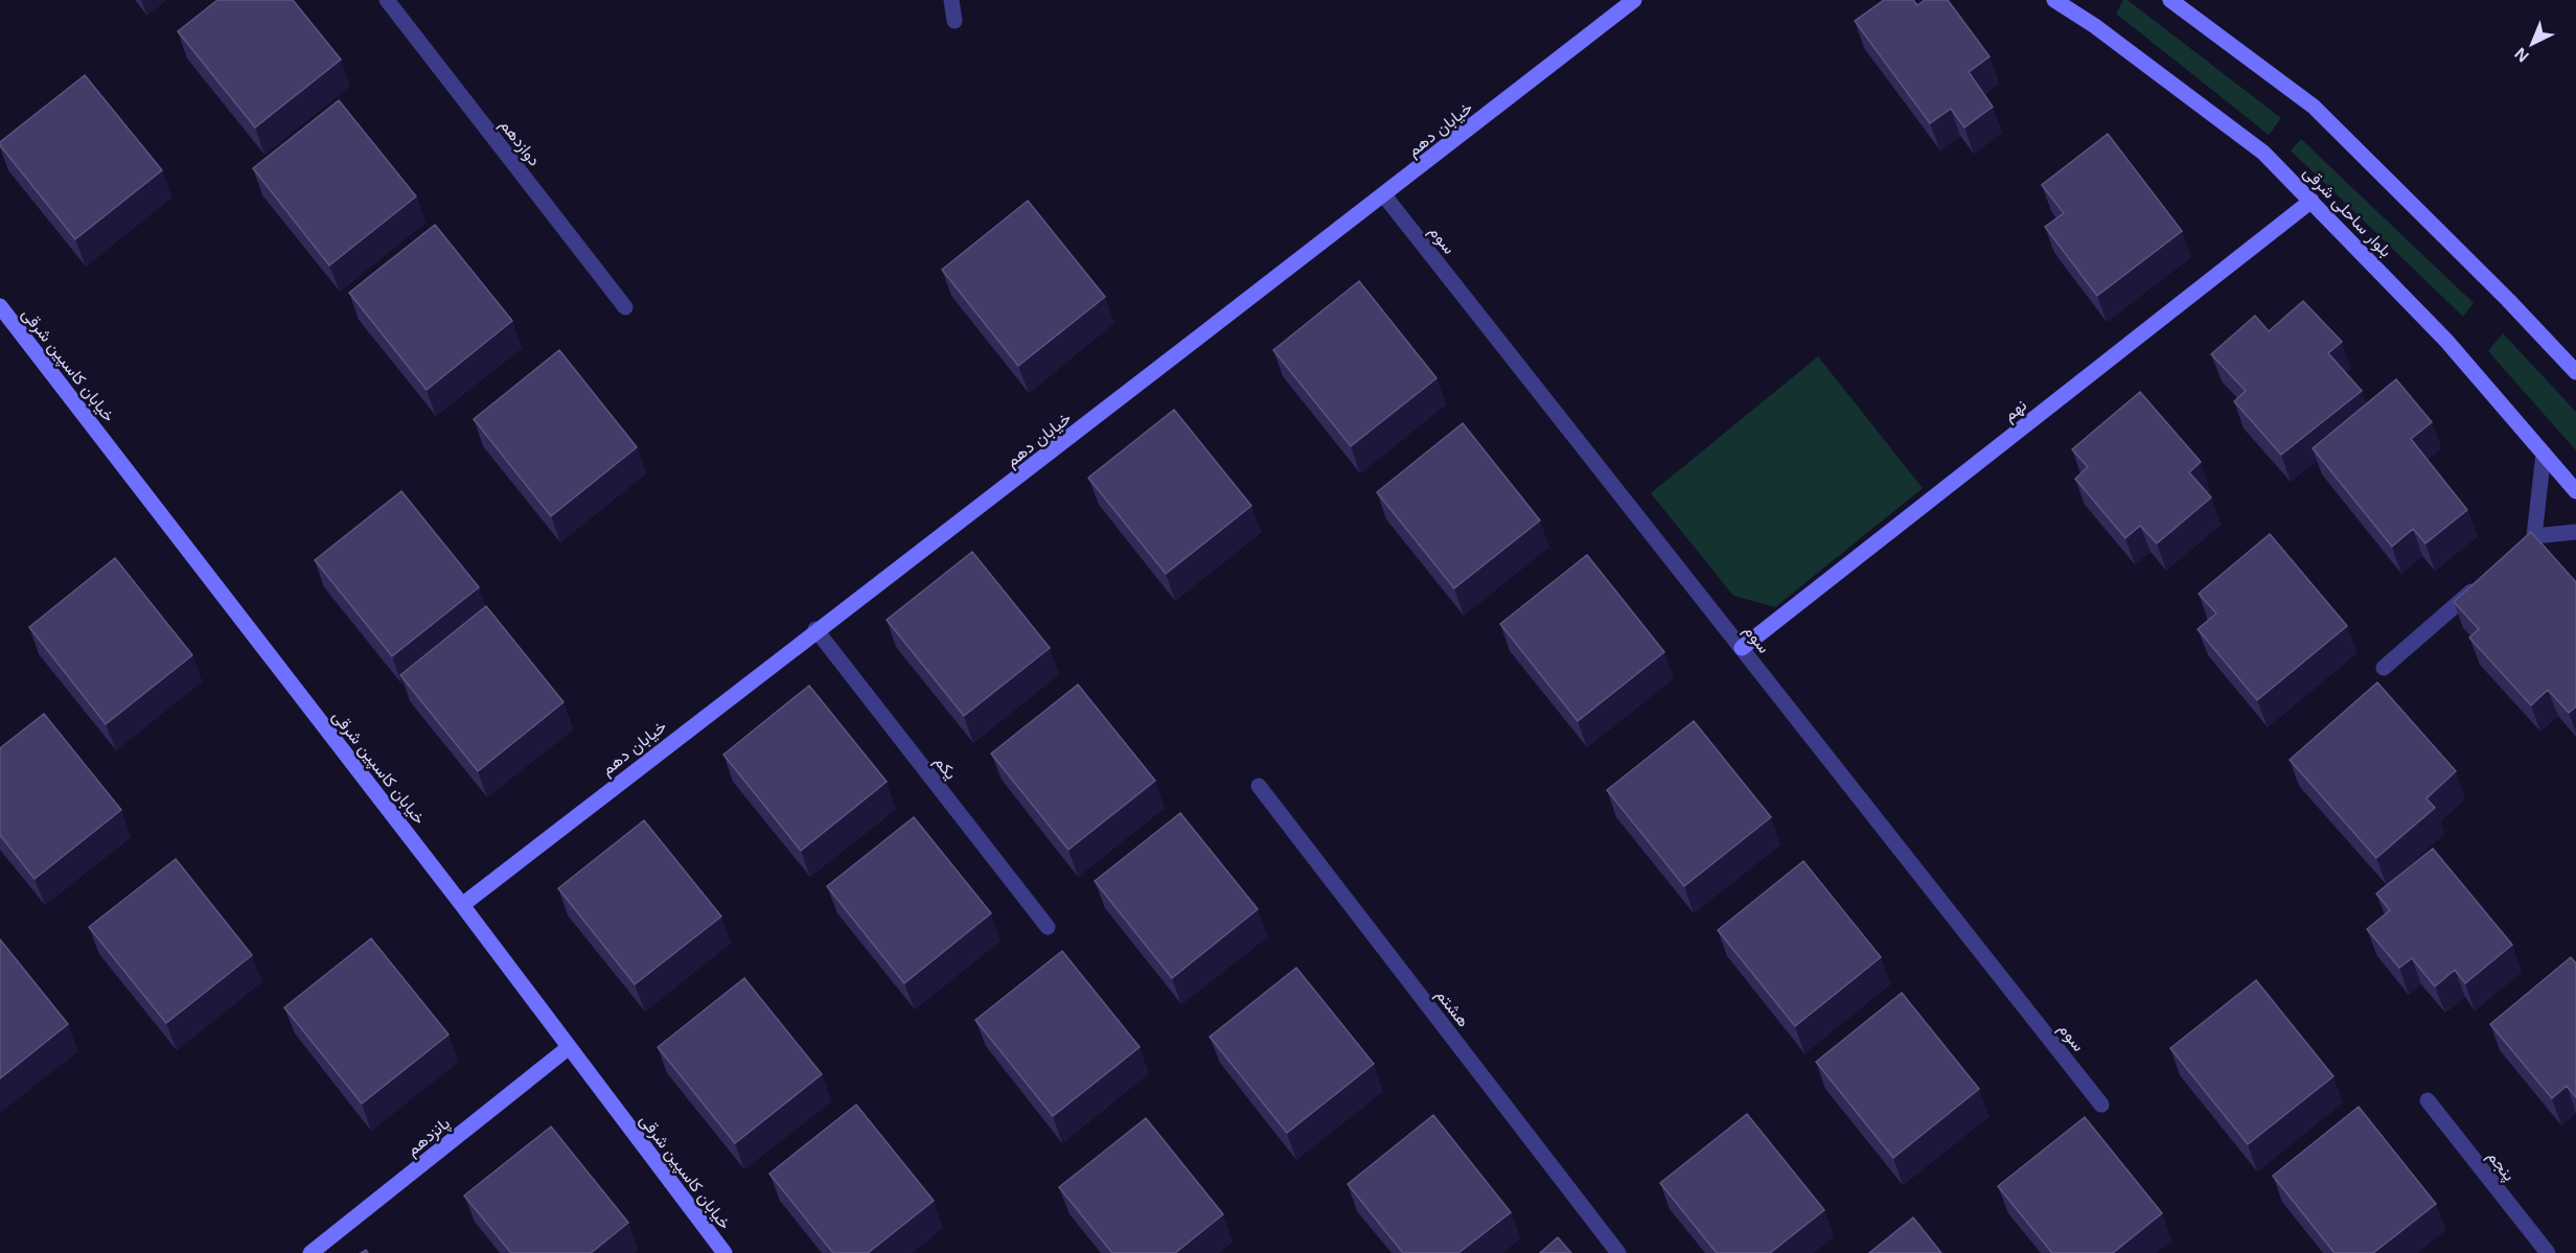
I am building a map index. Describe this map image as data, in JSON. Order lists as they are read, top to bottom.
{
  "streets": {
    "street": [
      "خیابان دهم",
      "دوازدهم",
      "بلوار ساحلی شرقی",
      "سوم",
      "خیابان کاسپین شرقی",
      "نهم",
      "یکم",
      "هشتم",
      "پانزدهم",
      "پنجم"
    ]
  },
  "crossings": [
    ["خیابان دهم", "سوم"],
    ["خیابان دهم", "خیابان کاسپین شرقی"],
    ["خیابان دهم", "یکم"],
    ["بلوار ساحلی شرقی", "نهم"],
    ["سوم", "نهم"],
    ["خیابان کاسپین شرقی", "پانزدهم"]
  ],
  "north": "bottom left"
}
